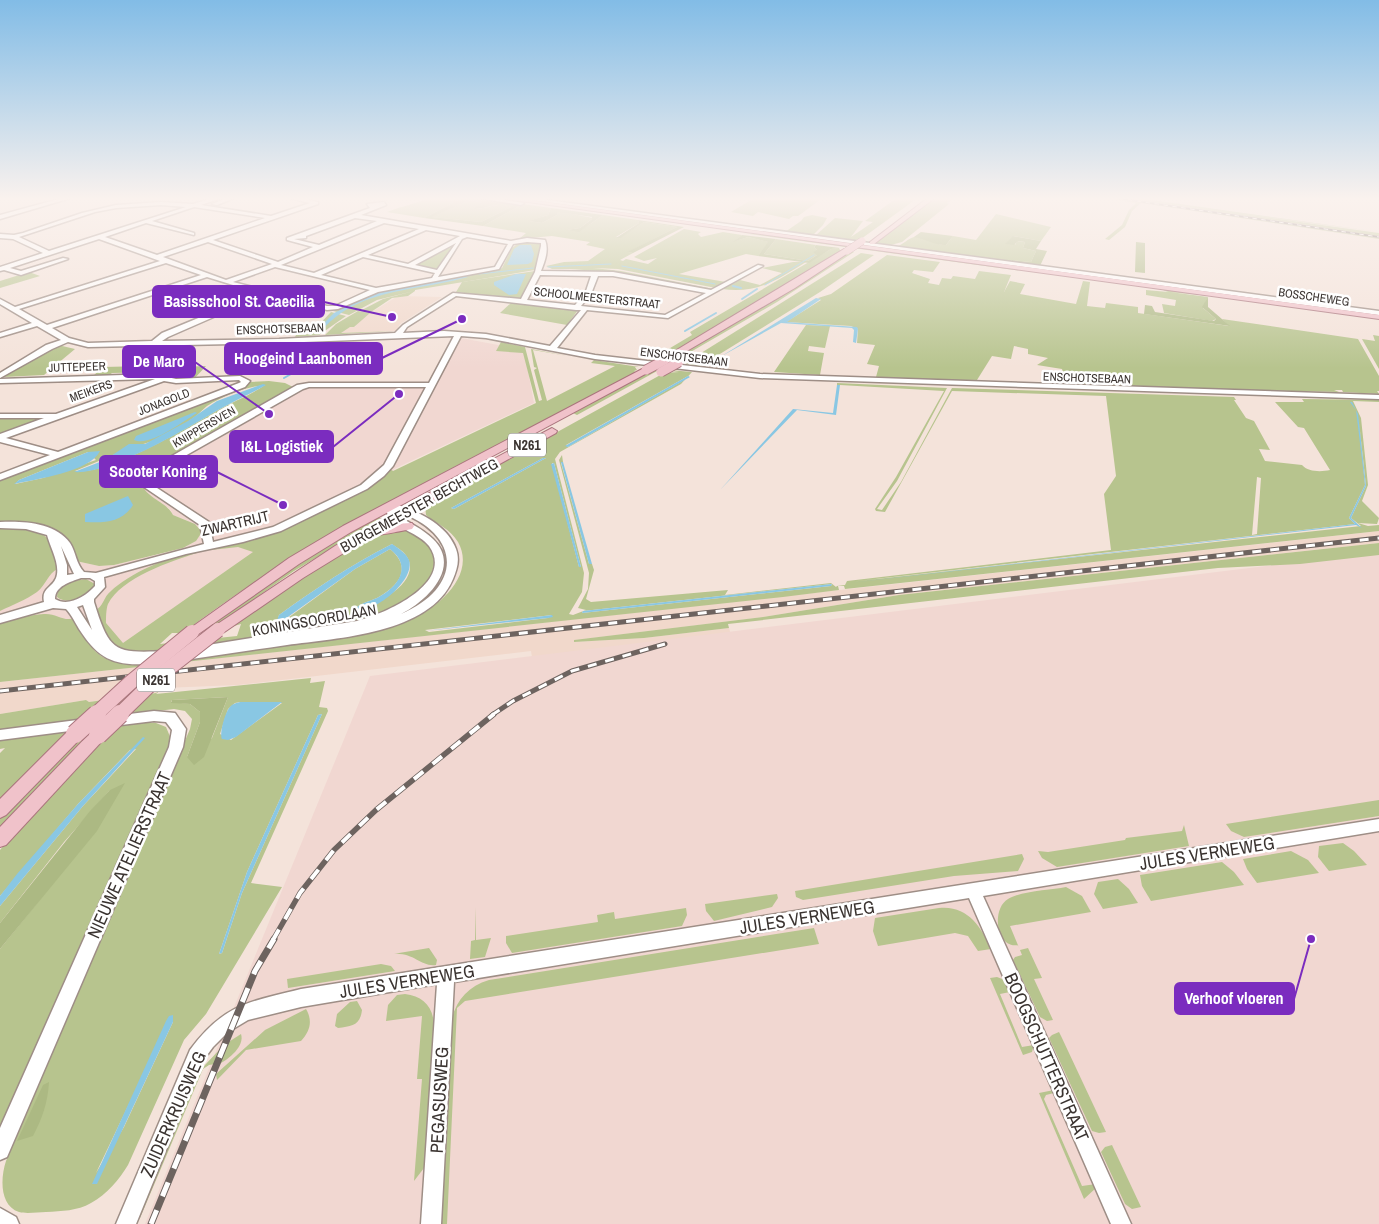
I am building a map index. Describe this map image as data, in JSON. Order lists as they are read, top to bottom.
{
  "streets": {
    "main road": ["BOSSCHEWEG", "N261", "BURGEMEESTER BECHTWEG"],
    "street": [
      "SCHOOLMEESTERSTRAAT",
      "ENSCHOTSEBAAN",
      "JUTTEPEER",
      "MEIKERS",
      "JONAGOLD",
      "KNIPPERSVEN",
      "ZWARTRIJT",
      "KONINGSOORDLAAN",
      "JULES VERNEWEG",
      "NIEUWE ATELIERSTRAAT",
      "BOOGSCHUTTERSTRAAT",
      "PEGASUSWEG",
      "ZUIDERKRUISWEG"
    ]
  },
  "crossings": [
    ["SCHOOLMEESTERSTRAAT", "ENSCHOTSEBAAN"],
    ["ENSCHOTSEBAAN", "ZWARTRIJT"],
    ["JUTTEPEER", "MEIKERS"],
    ["JUTTEPEER", "JONAGOLD"],
    ["MEIKERS", "JONAGOLD"],
    ["KNIPPERSVEN", "ZWARTRIJT"],
    ["BURGEMEESTER BECHTWEG", "KONINGSOORDLAAN"],
    ["ZWARTRIJT", "KONINGSOORDLAAN"],
    ["JULES VERNEWEG", "BOOGSCHUTTERSTRAAT"],
    ["JULES VERNEWEG", "PEGASUSWEG"],
    ["JULES VERNEWEG", "ZUIDERKRUISWEG"]
  ],
  "places": [
    "Basisschool St. Caecilia",
    "Hoogeind Laanbomen",
    "I&L Logistiek",
    "De Maro",
    "Scooter Koning",
    "Verhoof vloeren"
  ]
}
